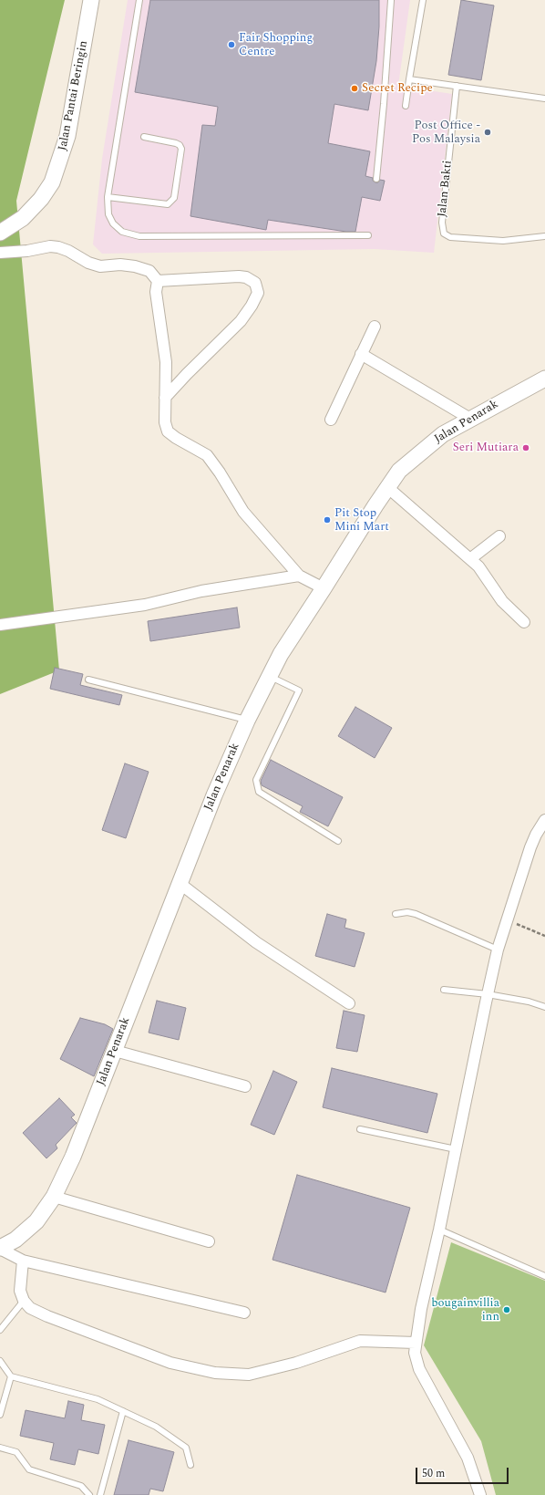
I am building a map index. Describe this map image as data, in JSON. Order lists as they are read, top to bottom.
{
  "streets": {
    "street": ["Jalan Pantai Beringin", "Jalan Penarak"],
    "lane": ["Jalan Bakti"]
  },
  "places": [
    "Fair Shopping Centre",
    "Secret Recipe",
    "Post Office - Pos Malaysia",
    "Seri Mutiara",
    "Pit Stop Mini Mart",
    "bougainvillia inn"
  ],
  "scale_bar": "50 m"
}
